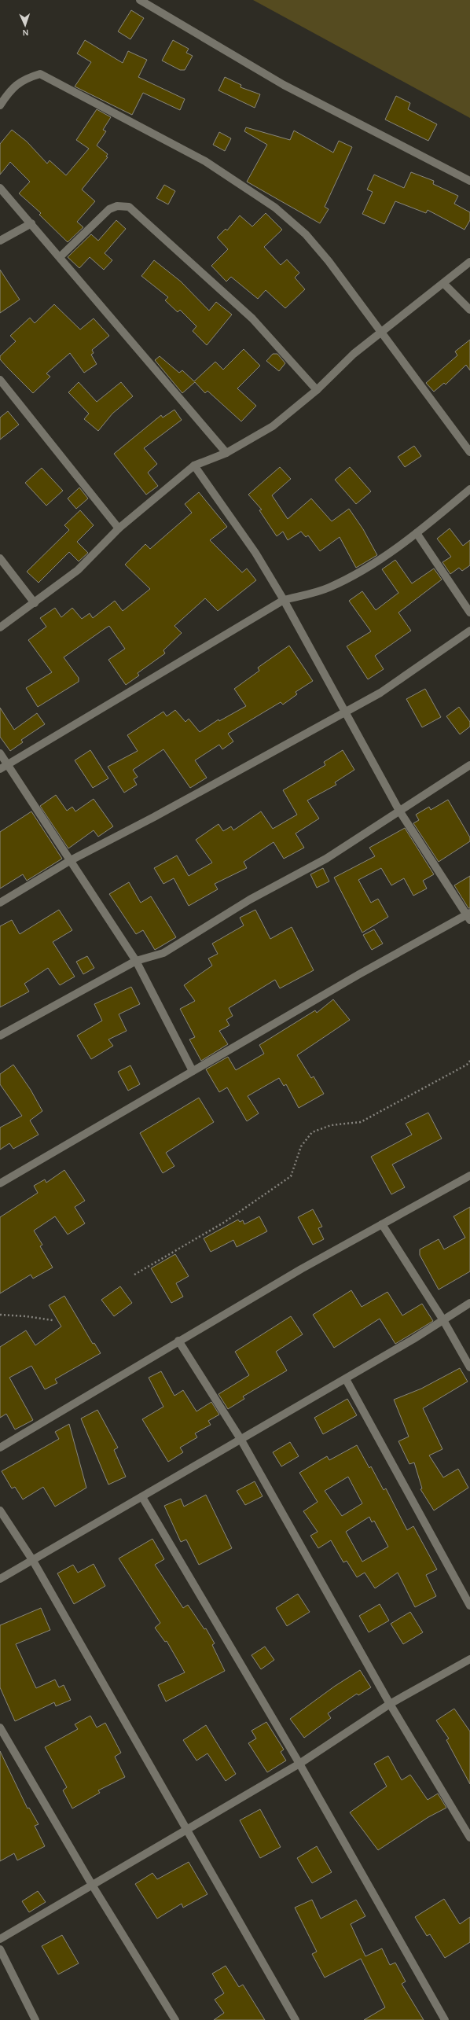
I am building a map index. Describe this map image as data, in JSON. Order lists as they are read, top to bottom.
{
  "north": "bottom"
}
